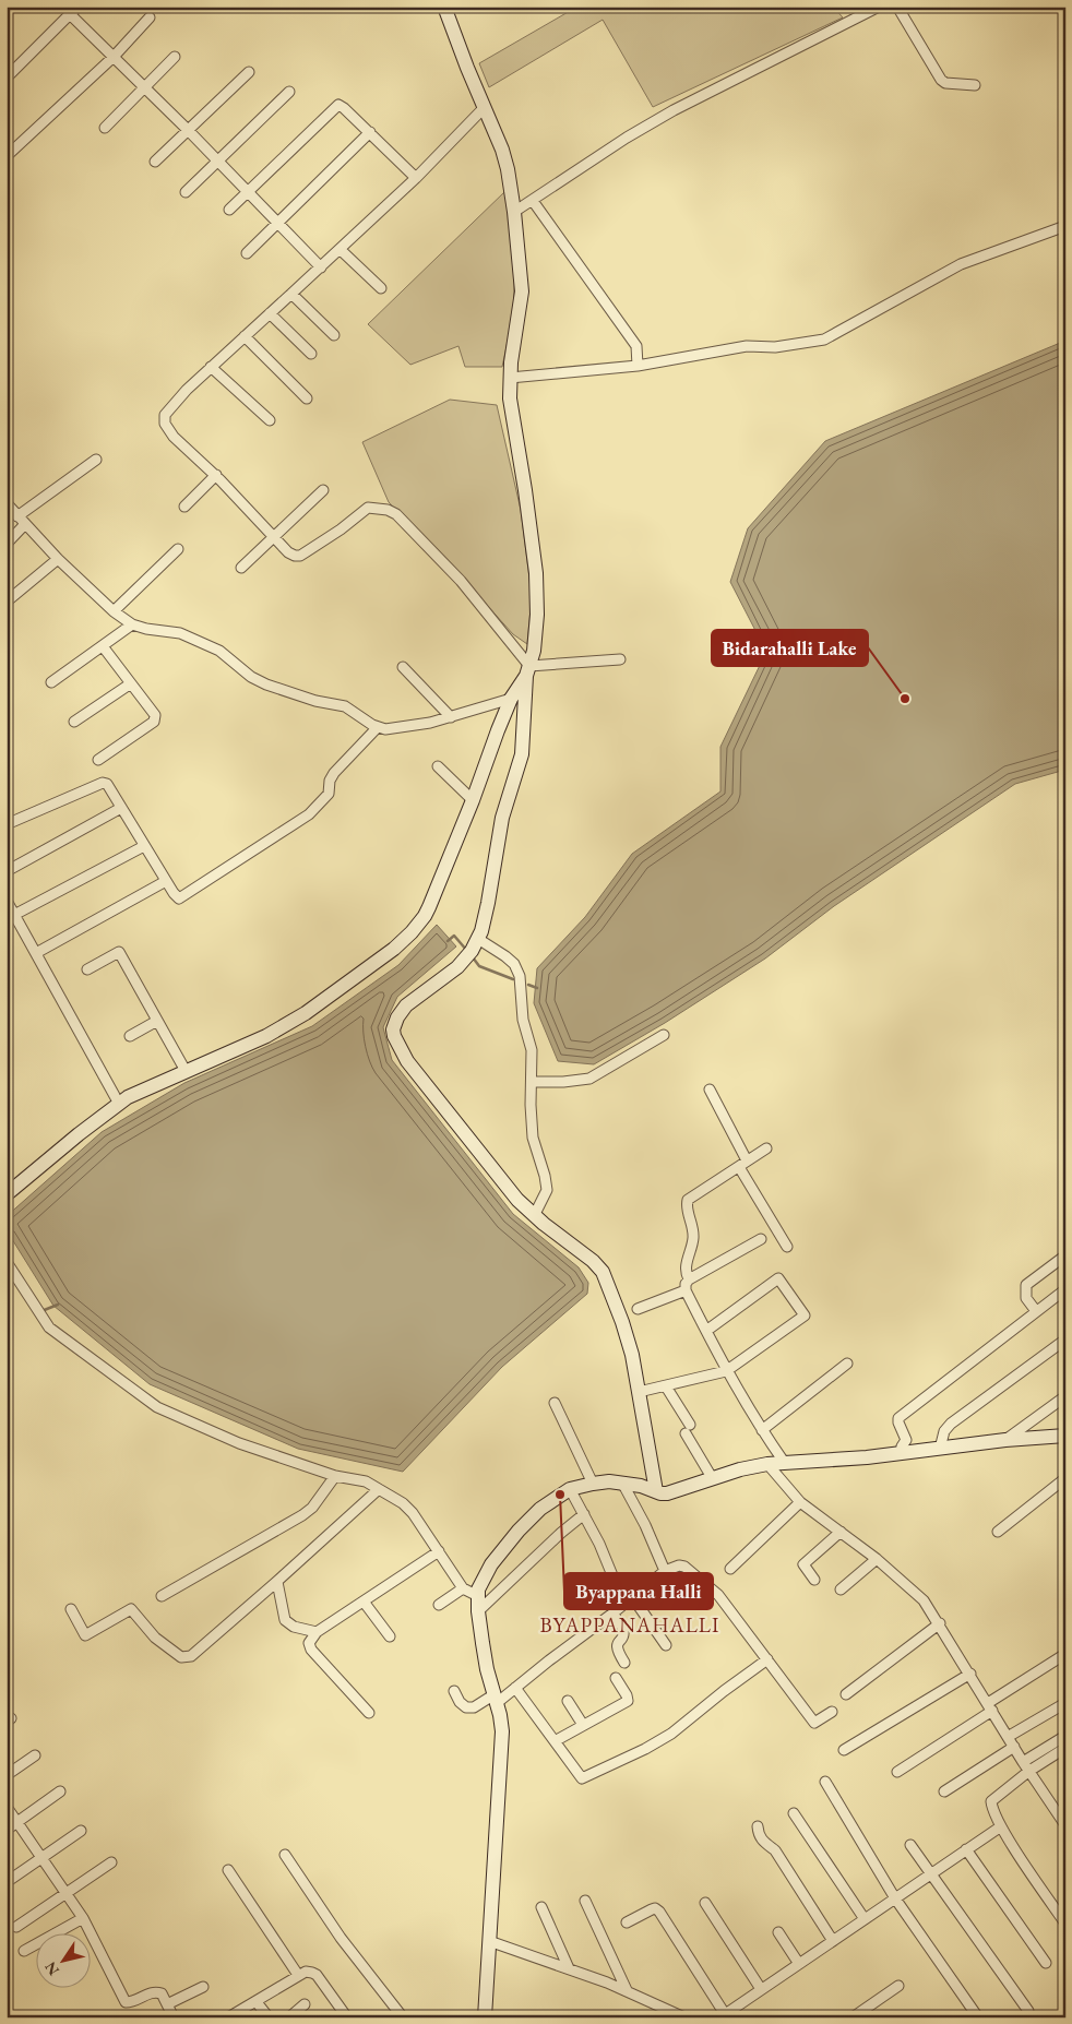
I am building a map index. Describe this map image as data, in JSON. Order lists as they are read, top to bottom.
{
  "districts": ["BYAPPANAHALLI"],
  "places": ["Bidarahalli Lake", "Byappana Halli"],
  "north": "bottom left"
}
